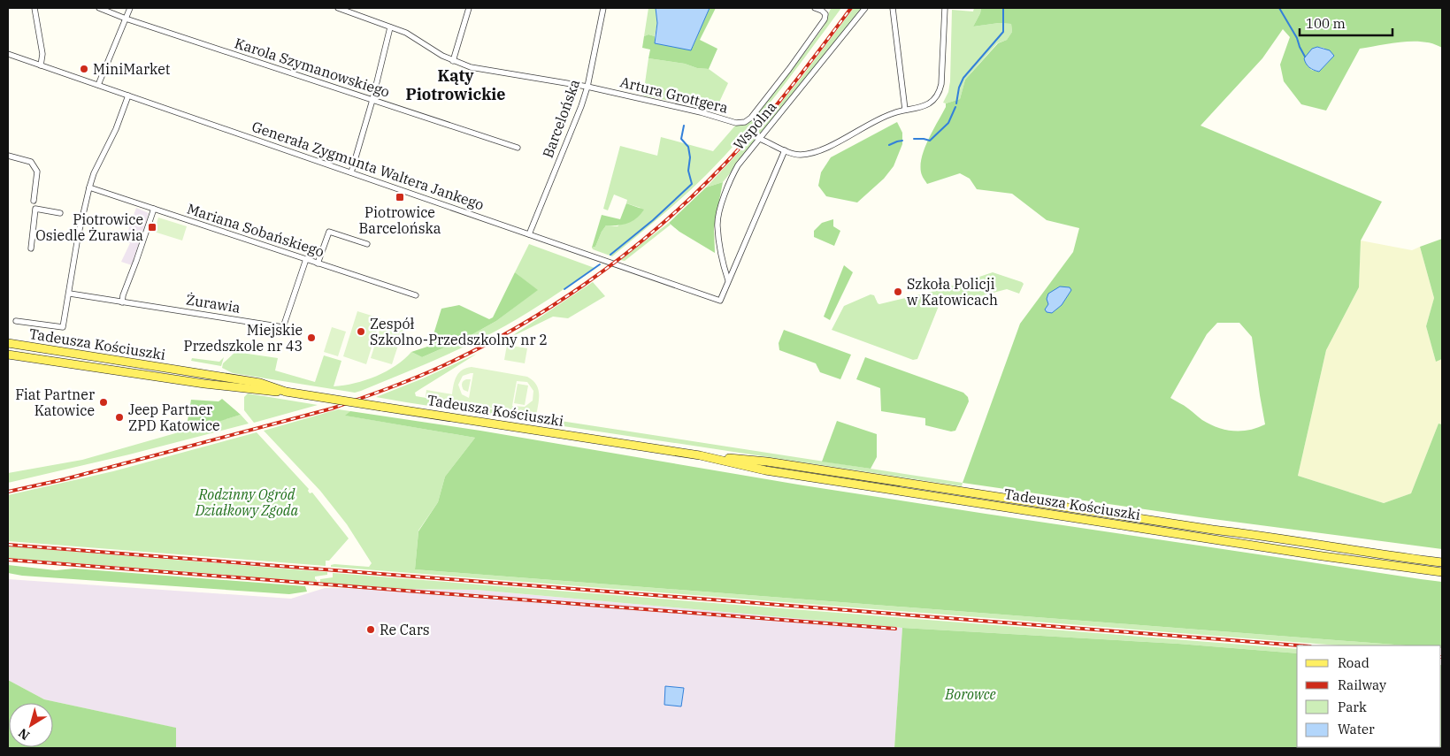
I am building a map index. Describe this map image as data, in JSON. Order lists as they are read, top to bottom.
{
  "streets": {
    "main road": ["Tadeusza Kościuszki"],
    "street": [
      "Karola Szymanowskiego",
      "Artura Grottgera",
      "Barcelońska",
      "Wspólna",
      "Generała Zygmunta Waltera Jankego",
      "Mariana Sobańskiego",
      "Żurawia"
    ]
  },
  "crossings": [
    ["Artura Grottgera", "Barcelońska"],
    ["Barcelońska", "Generała Zygmunta Waltera Jankego"],
    ["Wspólna", "Generała Zygmunta Waltera Jankego"],
    ["Mariana Sobańskiego", "Żurawia"]
  ],
  "districts": ["Kąty Piotrowickie"],
  "parks": ["Rodzinny Ogród Działkowy Zgoda", "Borowce"],
  "places": {
    "other": [
      "MiniMarket",
      "Szkoła Policji w Katowicach",
      "Zespół Szkolno-Przedszkolny nr 2",
      "Miejskie Przedszkole nr 43",
      "Fiat Partner Katowice",
      "Jeep Partner ZPD Katowice",
      "Re Cars"
    ],
    "transit": ["Piotrowice Barcelońska", "Piotrowice Osiedle Żurawia"]
  },
  "legend": [
    "Road",
    "Railway",
    "Park",
    "Water"
  ],
  "scale_bar": "100 m",
  "north": "bottom left"
}
